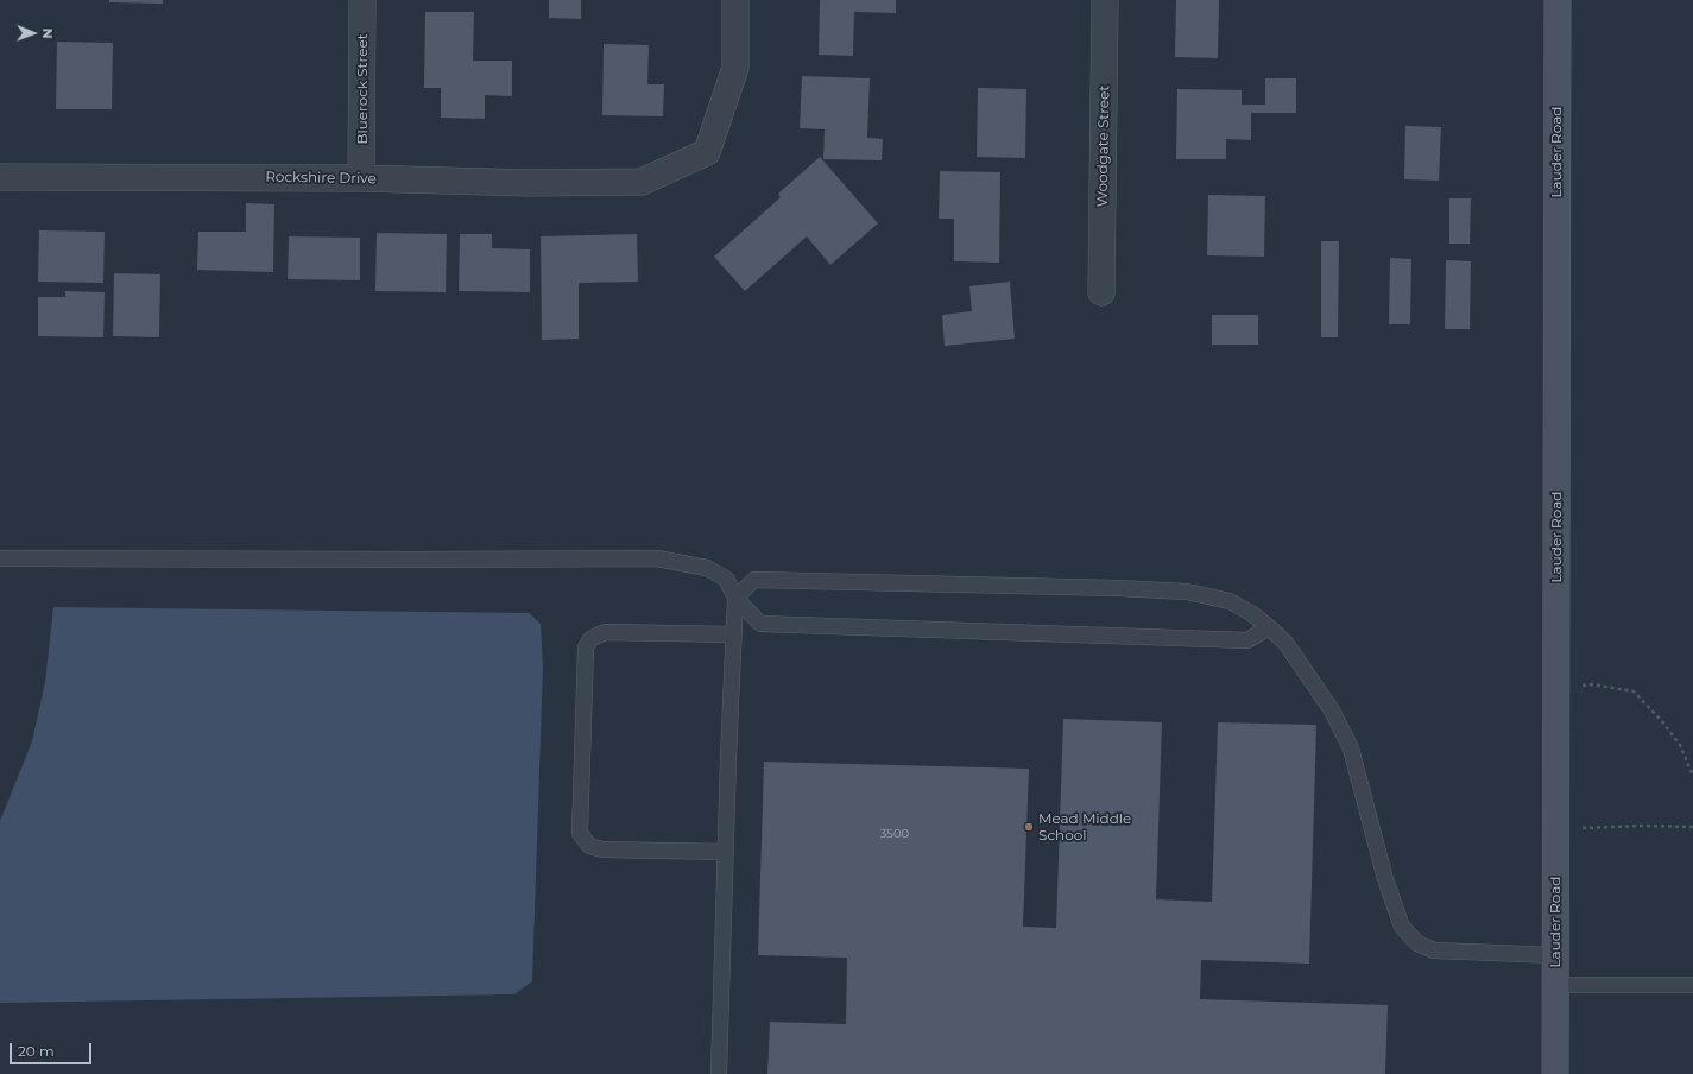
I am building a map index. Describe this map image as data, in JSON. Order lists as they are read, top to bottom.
{
  "streets": {
    "main road": ["Lauder Road"],
    "street": ["Bluerock Street", "Woodgate Street", "Rockshire Drive"]
  },
  "crossings": [
    ["Bluerock Street", "Rockshire Drive"]
  ],
  "places": ["Mead Middle School"],
  "house_numbers": ["3500"],
  "scale_bar": "20 m",
  "north": "right"
}
